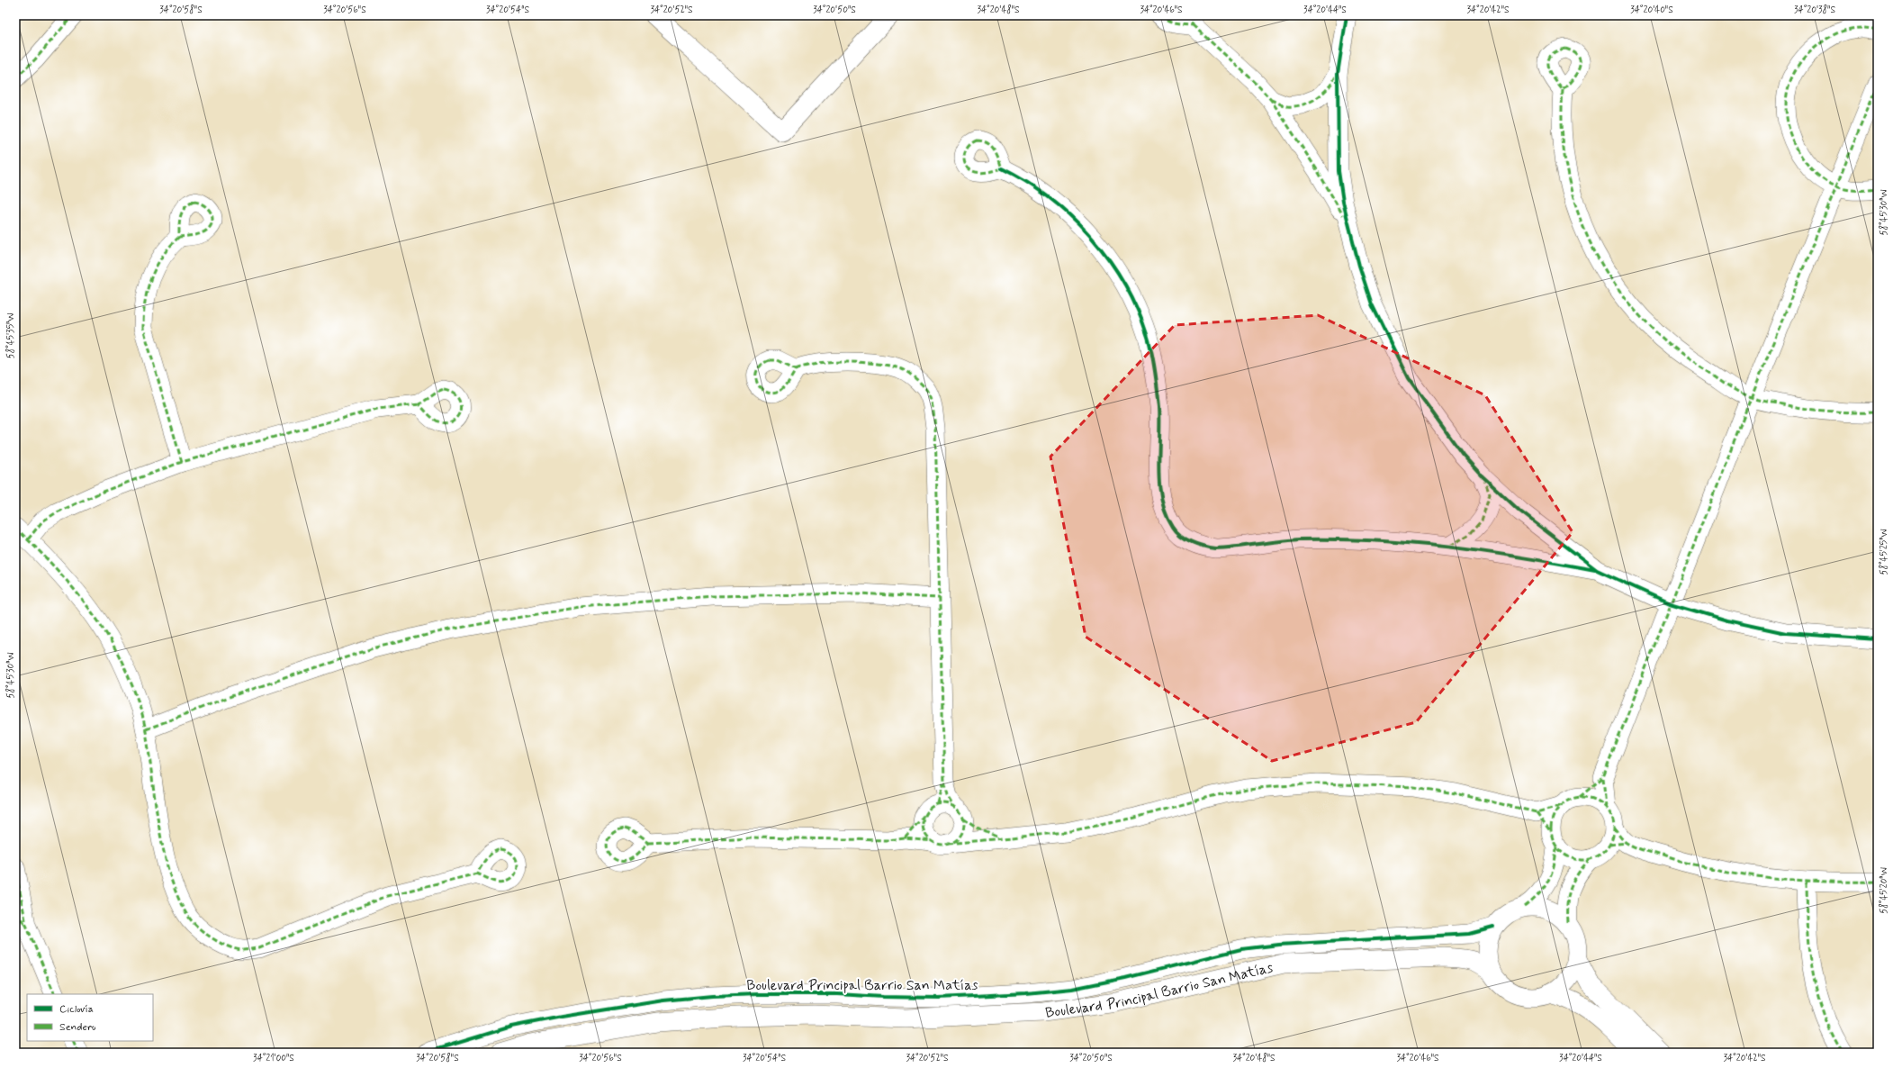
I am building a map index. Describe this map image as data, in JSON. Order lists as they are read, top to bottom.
{
  "streets": {
    "street": ["Boulevard Principal Barrio San Matías"]
  },
  "legend": ["Ciclovía", "Sendero"],
  "coordinates": [
    "34°20'58\"S",
    "34°20'56\"S",
    "34°20'54\"S",
    "34°20'52\"S",
    "34°20'50\"S",
    "34°20'48\"S",
    "34°20'46\"S",
    "34°20'44\"S",
    "34°20'42\"S",
    "34°20'40\"S",
    "34°20'38\"S",
    "58°45'30\"W",
    "58°45'35\"W",
    "58°45'25\"W",
    "58°45'20\"W",
    "34°21'00\"S"
  ]
}
